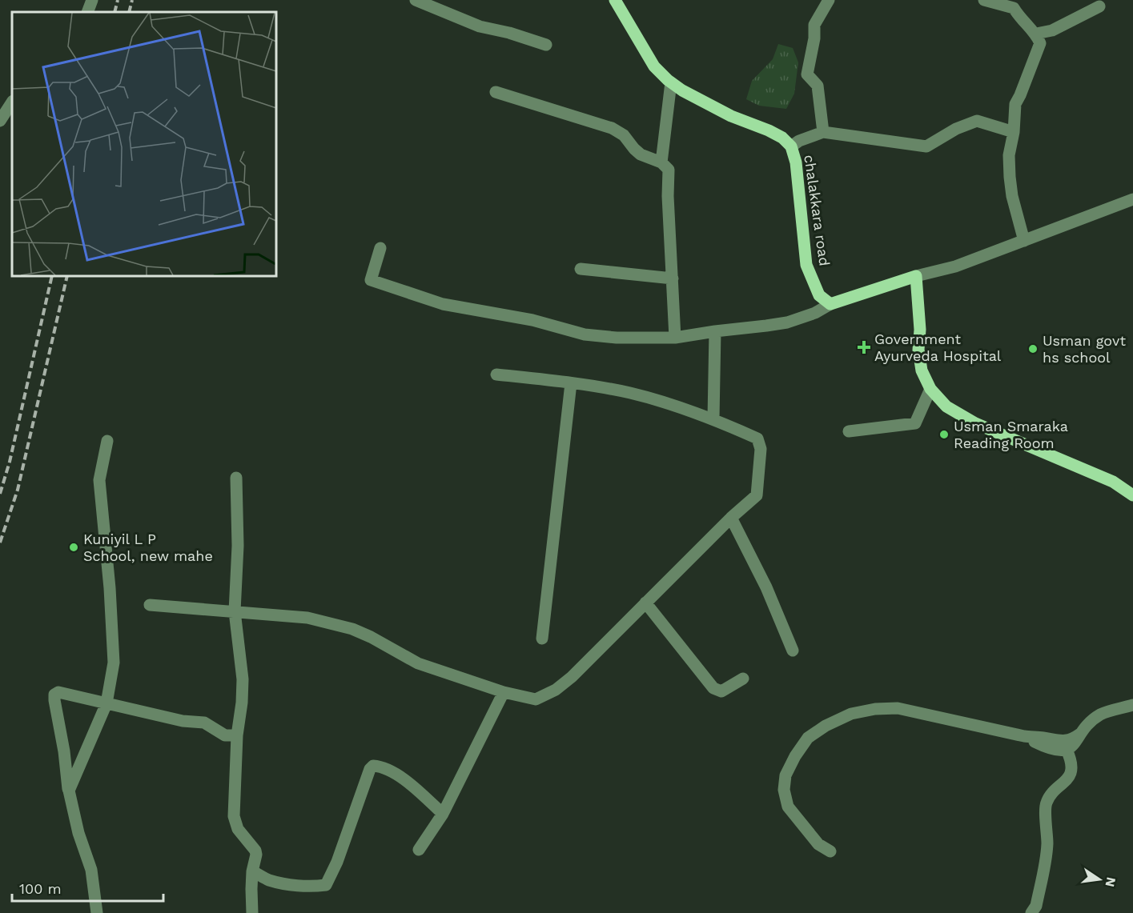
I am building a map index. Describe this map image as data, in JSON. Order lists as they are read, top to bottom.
{
  "streets": {
    "main road": ["chalakkara road"]
  },
  "places": {
    "health": ["Government Ayurveda Hospital"],
    "other": ["Usman govt hs school", "Usman Smaraka Reading Room", "Kuniyil L P School, new mahe"]
  },
  "scale_bar": "100 m",
  "north": "right"
}
